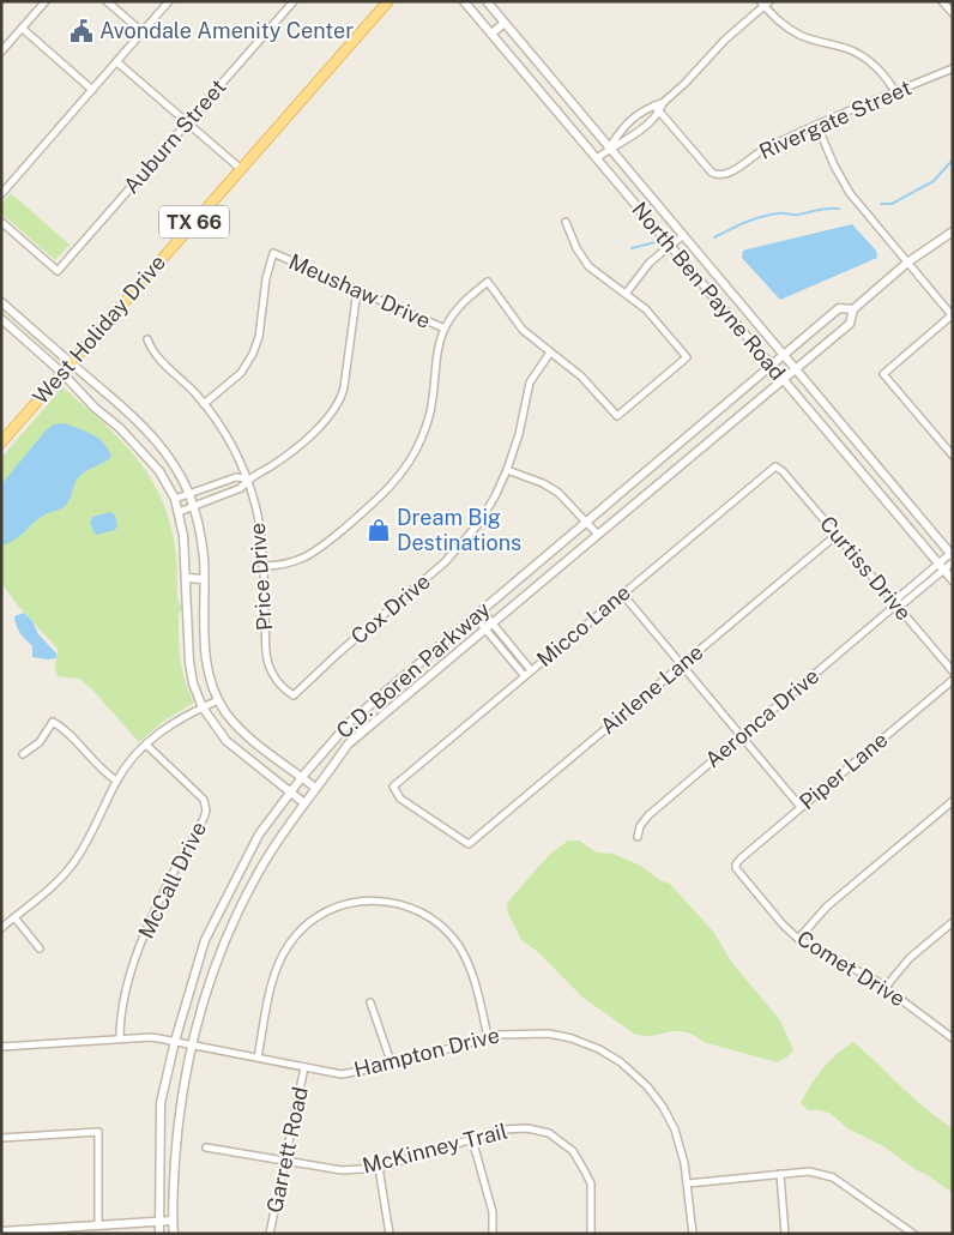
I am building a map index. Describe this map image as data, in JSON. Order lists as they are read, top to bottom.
{
  "streets": {
    "main road": ["TX 66", "West Holiday Drive"],
    "street": [
      "Rivergate Street",
      "Auburn Street",
      "Meushaw Drive",
      "North Ben Payne Road",
      "Curtiss Drive",
      "Price Drive",
      "Cox Drive",
      "Micco Lane",
      "C.D. Boren Parkway",
      "Airlene Lane",
      "Aeronca Drive",
      "Piper Lane",
      "McCall Drive",
      "Comet Drive",
      "Hampton Drive",
      "McKinney Trail",
      "Garrett Road"
    ]
  },
  "crossings": [
    ["Meushaw Drive", "Price Drive"],
    ["North Ben Payne Road", "C.D. Boren Parkway"],
    ["North Ben Payne Road", "Aeronca Drive"],
    ["Curtiss Drive", "Micco Lane"],
    ["Curtiss Drive", "Airlene Lane"],
    ["Curtiss Drive", "Aeronca Drive"],
    ["Price Drive", "Cox Drive"],
    ["Micco Lane", "Airlene Lane"],
    ["C.D. Boren Parkway", "Hampton Drive"],
    ["Piper Lane", "Comet Drive"],
    ["McCall Drive", "Hampton Drive"],
    ["Hampton Drive", "Garrett Road"],
    ["McKinney Trail", "Garrett Road"]
  ],
  "places": {
    "public building": ["Avondale Amenity Center"],
    "shop": ["Dream Big Destinations"]
  }
}
